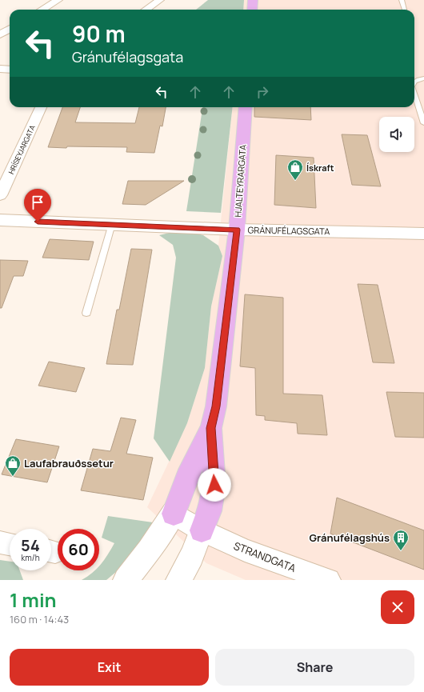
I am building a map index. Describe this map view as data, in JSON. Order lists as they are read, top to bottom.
{
  "streets": {
    "main road": ["HJALTEYRARGATA"],
    "street": ["HRÍSEYJARGATA", "GRÁNUFÉLAGSGATA", "STRANDGATA"]
  },
  "crossings": [
    ["HJALTEYRARGATA", "GRÁNUFÉLAGSGATA"],
    ["HJALTEYRARGATA", "STRANDGATA"]
  ],
  "places": {
    "shop": ["Ískraft", "Laufabrauðssetur"],
    "building": ["Gránufélagshús"]
  },
  "page": {
    "turn": ["90 m", "Gránufélagsgata"],
    "speed": "54 km/h",
    "limit": "60",
    "heading": ["1 min", "160 m · 14:43"],
    "buttons": ["Exit", "Share"]
  }
}
